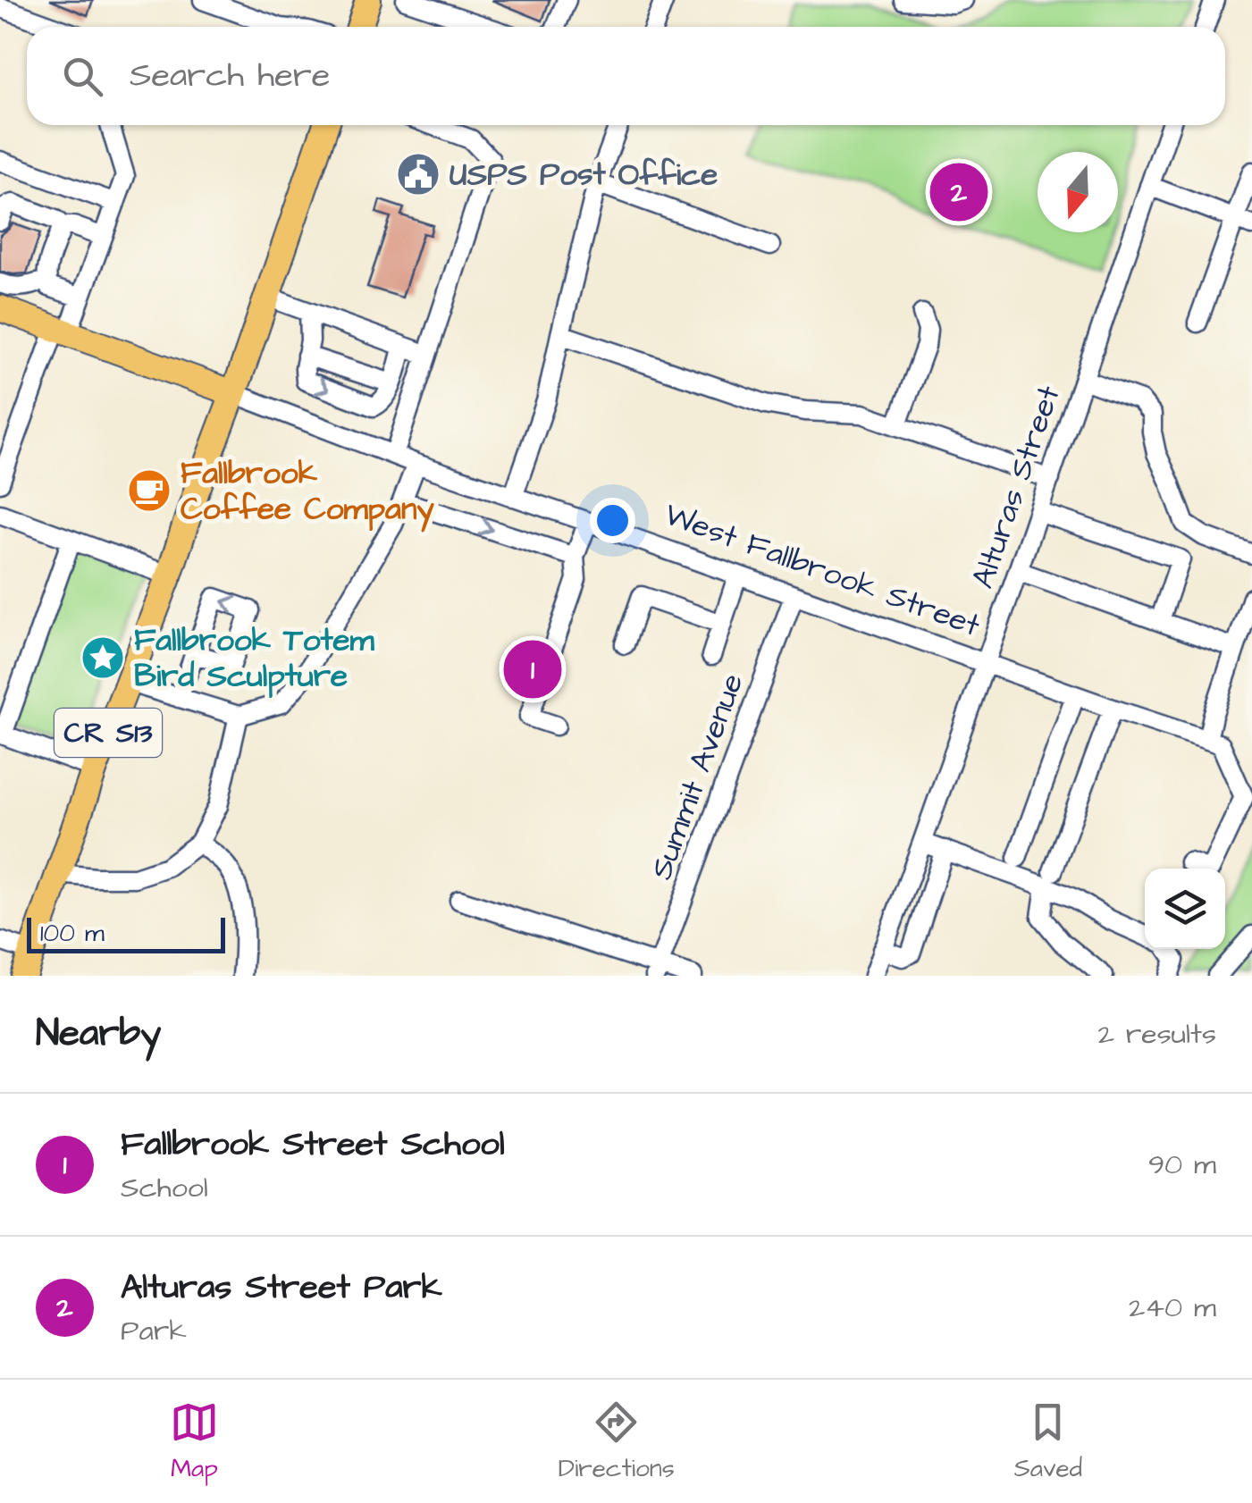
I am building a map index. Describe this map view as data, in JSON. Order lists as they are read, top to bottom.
{
  "streets": {
    "main road": ["West Fallbrook Street", "CR S13"],
    "street": ["Alturas Street", "Summit Avenue"]
  },
  "crossings": [
    ["Alturas Street", "West Fallbrook Street"],
    ["West Fallbrook Street", "CR S13"],
    ["West Fallbrook Street", "Summit Avenue"]
  ],
  "places": {
    "public building": ["USPS Post Office"],
    "cafe": ["Fallbrook Coffee Company"],
    "place": ["Fallbrook Totem Bird Sculpture"]
  },
  "scale_bar": "100 m",
  "north": "bottom",
  "page": {
    "search": "Search here",
    "pins": ["2", "1"],
    "scale": "100 m",
    "heading": ["Nearby", "2 results"],
    "list": [
      {
        "mark": "1",
        "name": "Fallbrook Street School",
        "note": "School",
        "value": "90 m"
      },
      {
        "mark": "2",
        "name": "Alturas Street Park",
        "note": "Park",
        "value": "240 m"
      }
    ],
    "nav": ["Map", "Directions", "Saved"]
  }
}
